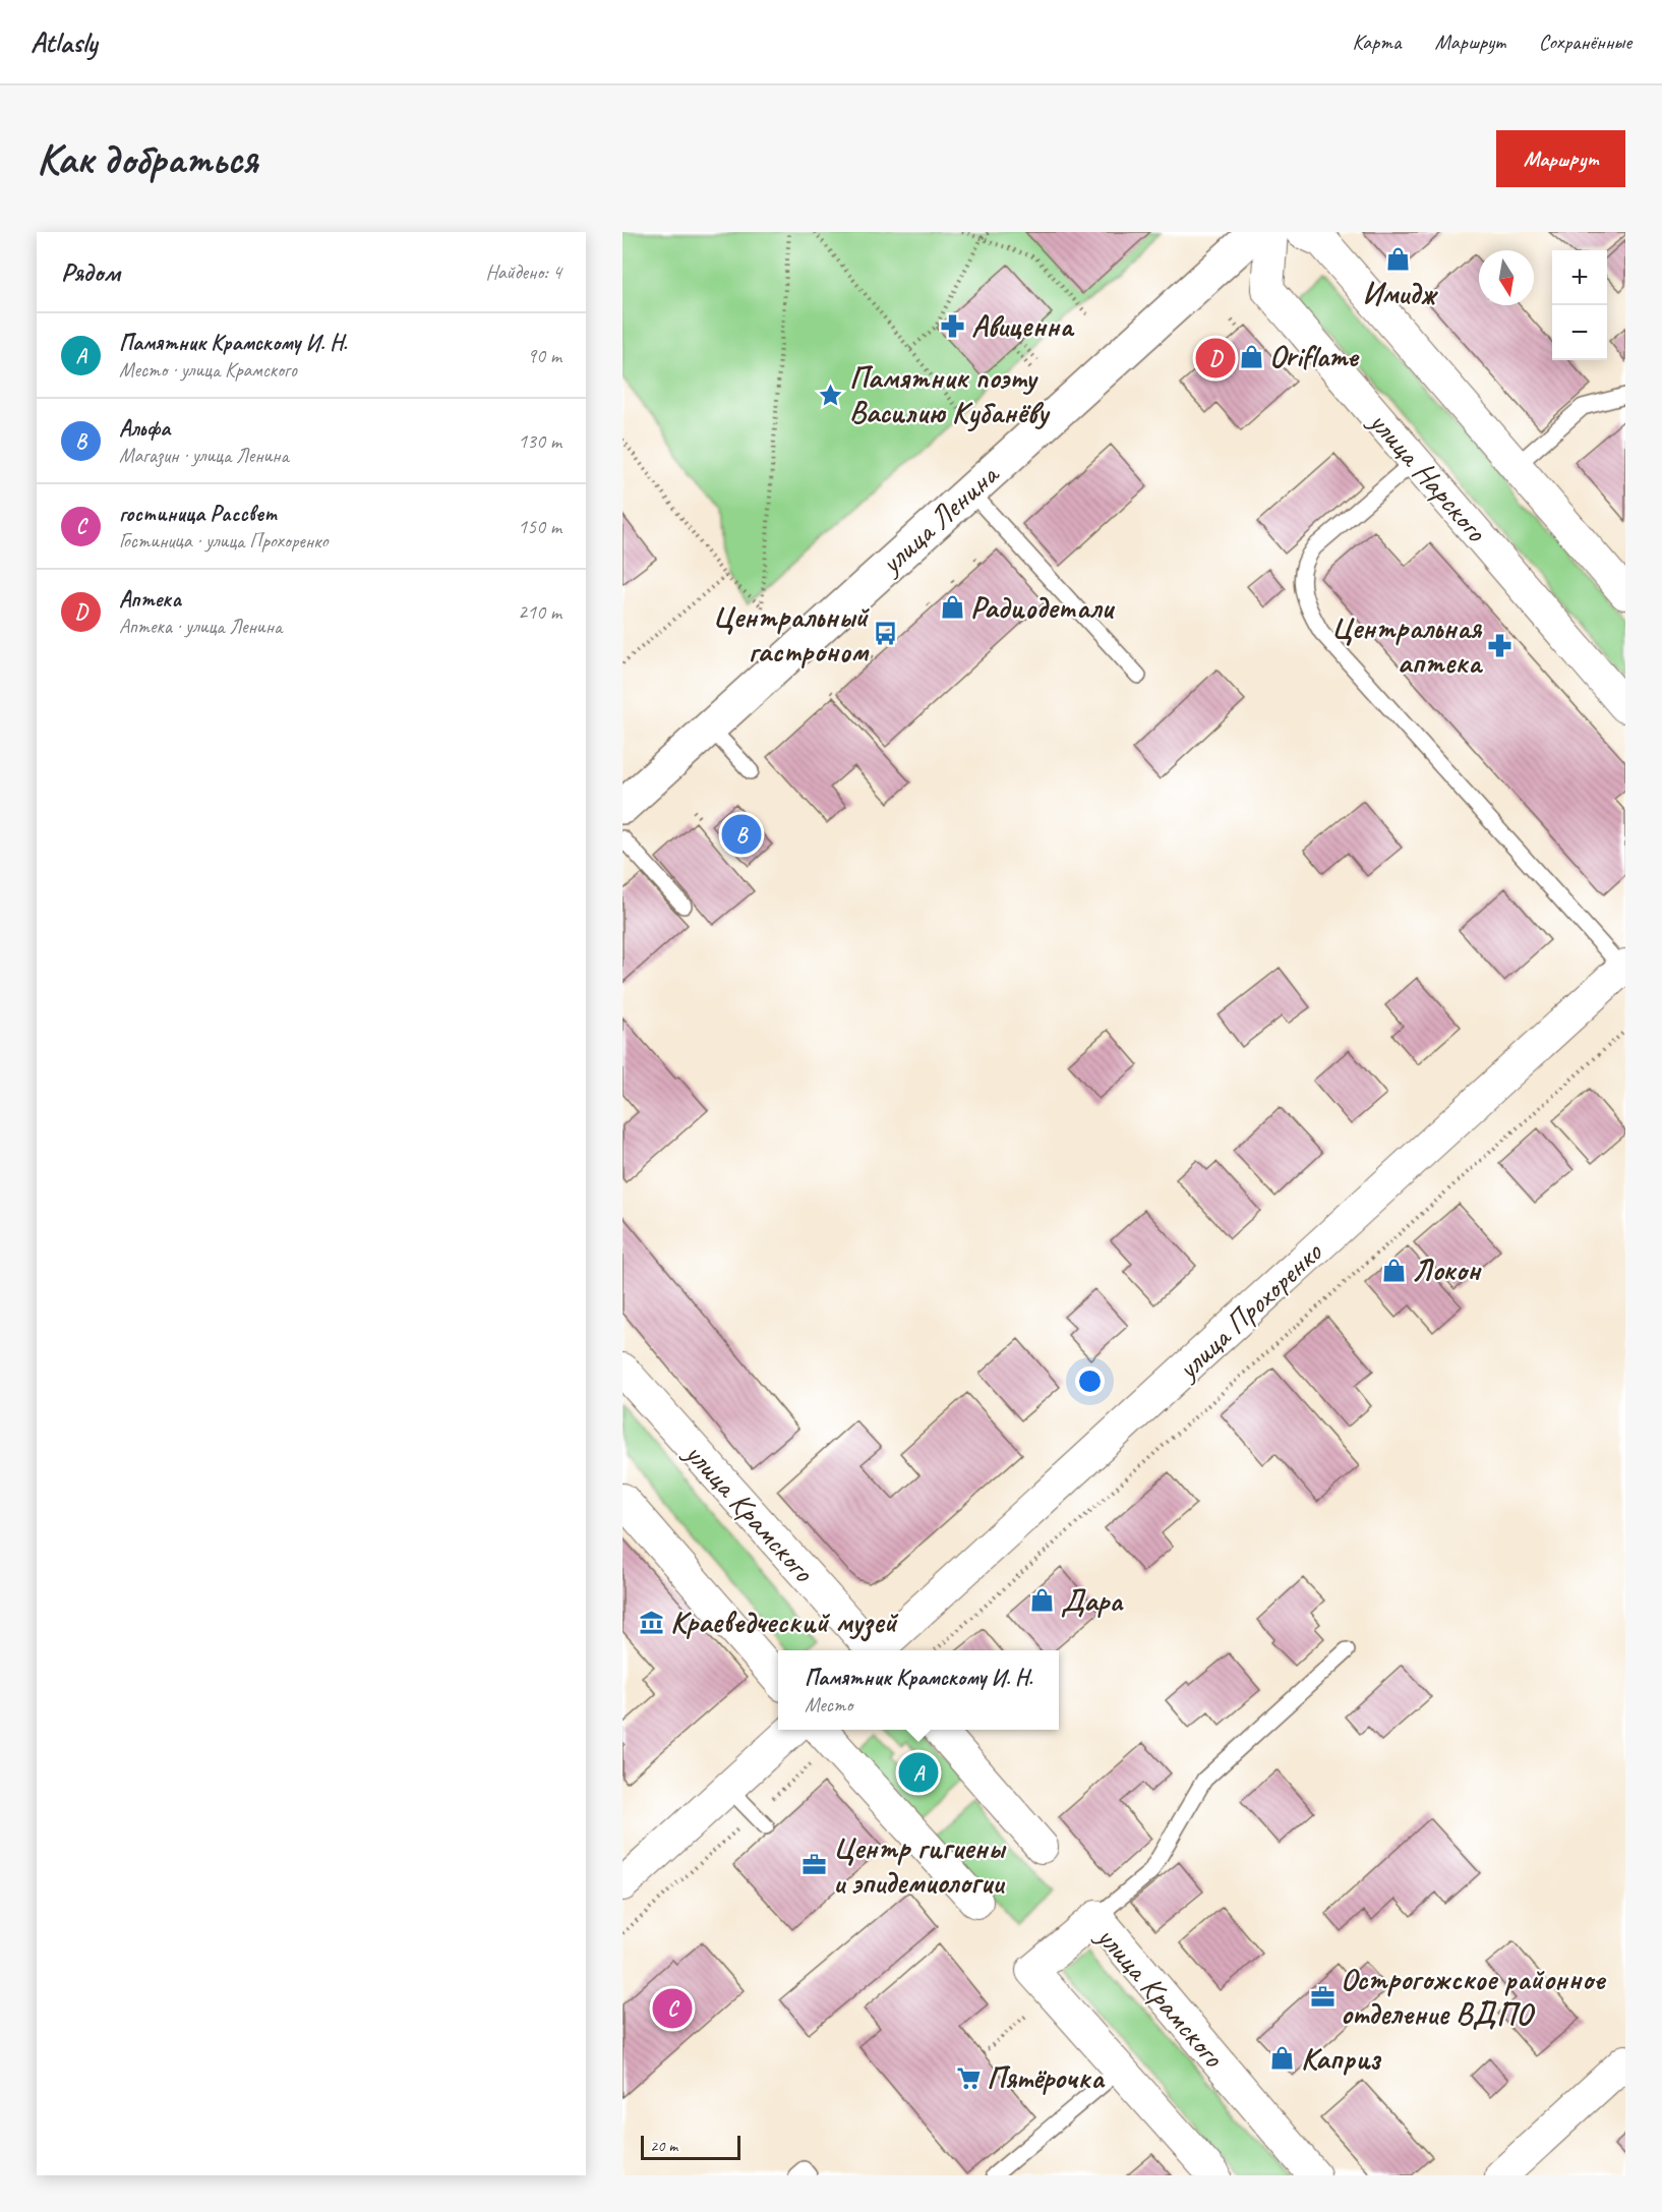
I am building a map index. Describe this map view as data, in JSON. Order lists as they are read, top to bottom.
{
  "streets": {
    "main road": ["улица Ленина"],
    "street": ["улица Нарского", "улица Прохоренко", "улица Крамского"]
  },
  "places": {
    "shop": [
      "Имидж",
      "Oriflame",
      "Радиодетали",
      "Локон",
      "Дара",
      "Каприз"
    ],
    "pharmacy": ["Авиценна", "Центральная аптека"],
    "place": ["Памятник поэту Василию Кубанёву"],
    "bus stop": ["Центральный гастроном"],
    "museum": ["Краеведческий музей"],
    "office": ["Центр гигиены и эпидемиологии", "Острогожское районное отделение ВДПО"],
    "supermarket": ["Пятёрочка"]
  },
  "scale_bar": "20 m",
  "north": "bottom",
  "page": {
    "header": "Atlasly",
    "nav": ["Карта", "Маршрут", "Сохранённые"],
    "buttons": "Маршрут",
    "title": "Как добраться",
    "heading": ["Рядом", "Найдено: 4"],
    "map_buttons": ["+", "−"],
    "list": [
      {
        "mark": "A",
        "name": "Памятник Крамскому И. Н.",
        "note": "Место · улица Крамского",
        "value": "90 m"
      },
      {
        "mark": "B",
        "name": "Альфа",
        "note": "Магазин · улица Ленина",
        "value": "130 m"
      },
      {
        "mark": "C",
        "name": "гостиница Рассвет",
        "note": "Гостиница · улица Прохоренко",
        "value": "150 m"
      },
      {
        "mark": "D",
        "name": "Аптека",
        "note": "Аптека · улица Ленина",
        "value": "210 m"
      }
    ],
    "pins": [
      "D",
      "B",
      "A",
      "C"
    ],
    "popup": ["Памятник Крамскому И. Н.", "Место"],
    "scale": "20 m"
  }
}
